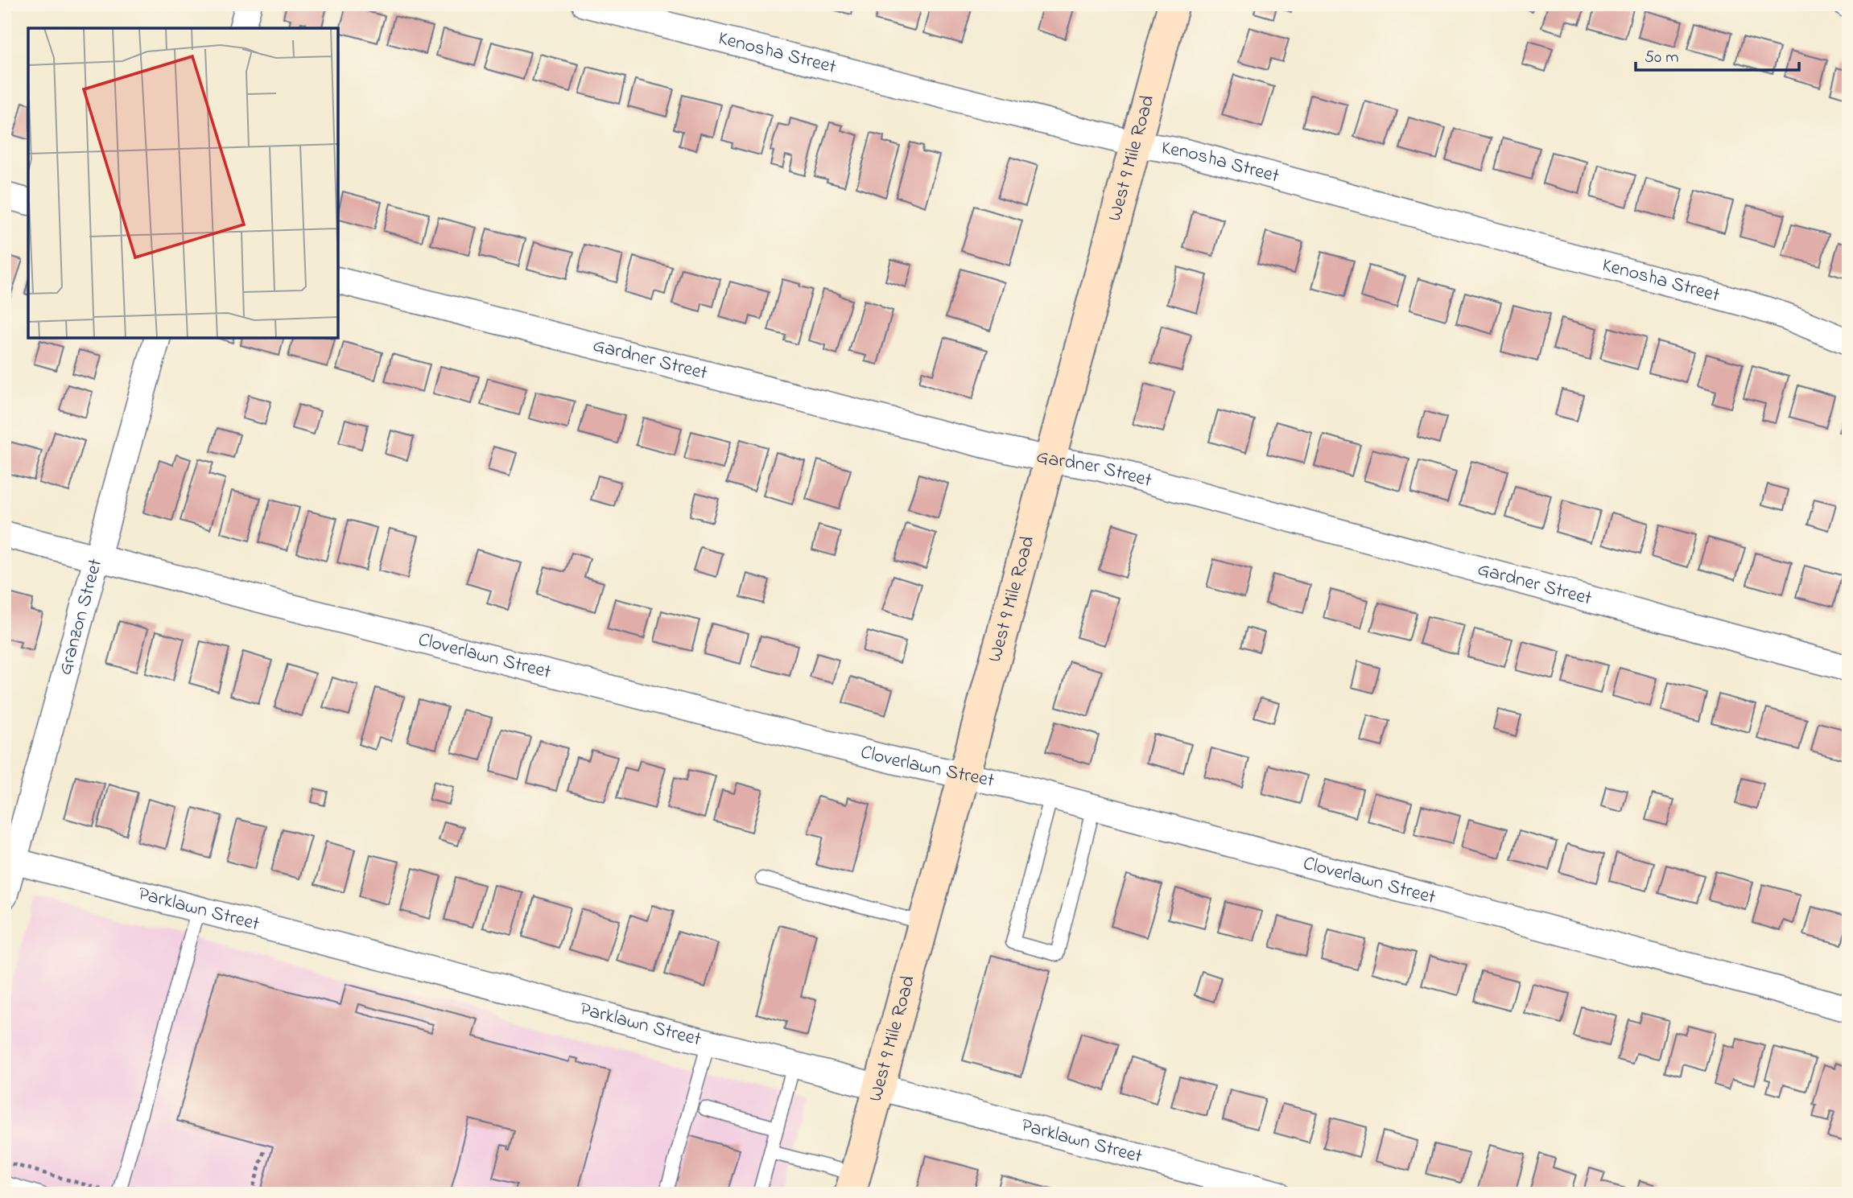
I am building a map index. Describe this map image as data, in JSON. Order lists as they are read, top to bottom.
{
  "streets": {
    "main road": ["West 9 Mile Road"],
    "street": [
      "Kenosha Street",
      "Gardner Street",
      "Granzon Street",
      "Cloverlawn Street",
      "Parklawn Street"
    ]
  },
  "crossings": [
    ["Kenosha Street", "West 9 Mile Road"],
    ["West 9 Mile Road", "Gardner Street"],
    ["West 9 Mile Road", "Cloverlawn Street"],
    ["West 9 Mile Road", "Parklawn Street"],
    ["Granzon Street", "Cloverlawn Street"],
    ["Granzon Street", "Parklawn Street"]
  ],
  "scale_bar": "50 m"
}
